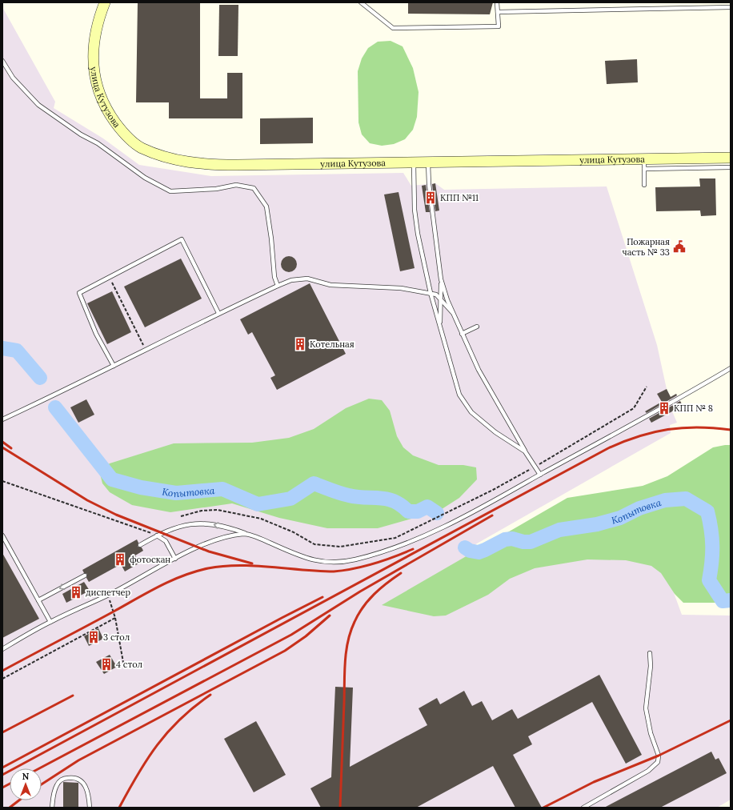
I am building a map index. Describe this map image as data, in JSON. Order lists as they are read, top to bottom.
{
  "streets": {
    "street": ["улица Кутузова"]
  },
  "water": ["Копытовка"],
  "places": {
    "building": [
      "КПП №11",
      "Котельная",
      "КПП № 8",
      "фотоскан",
      "диспетчер",
      "3 стол",
      "4 стол"
    ],
    "public building": ["Пожарная часть № 33"]
  },
  "north": "top"
}
